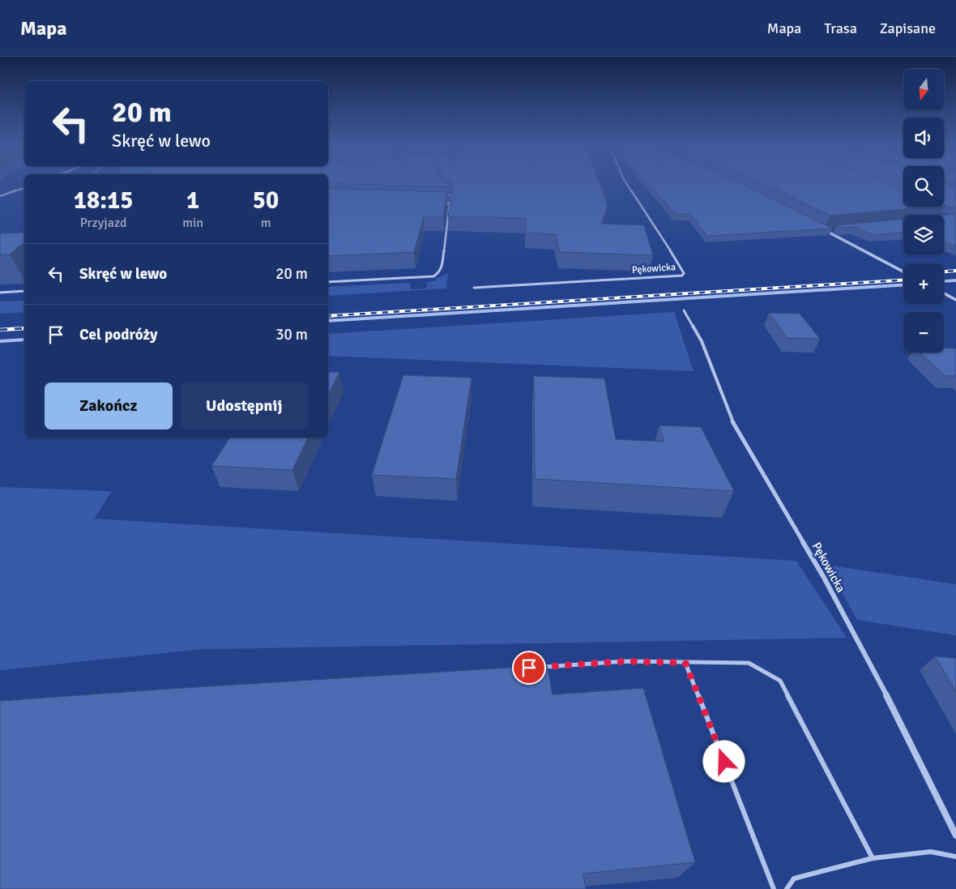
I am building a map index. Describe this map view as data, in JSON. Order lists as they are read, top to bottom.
{
  "streets": {
    "street": ["Pękowicka"]
  },
  "north": "bottom",
  "page": {
    "header": "Mapa",
    "nav": ["Mapa", "Trasa", "Zapisane"],
    "map_buttons": ["+", "−"],
    "turn": ["20 m", "Skręć w lewo"],
    "eta": [
      "18:15",
      "Przyjazd",
      "1",
      "min",
      "50",
      "m"
    ],
    "list": [
      {
        "name": "Skręć w lewo",
        "value": "20 m"
      },
      {
        "name": "Cel podróży",
        "value": "30 m"
      }
    ],
    "buttons": ["Zakończ", "Udostępnij"]
  }
}
